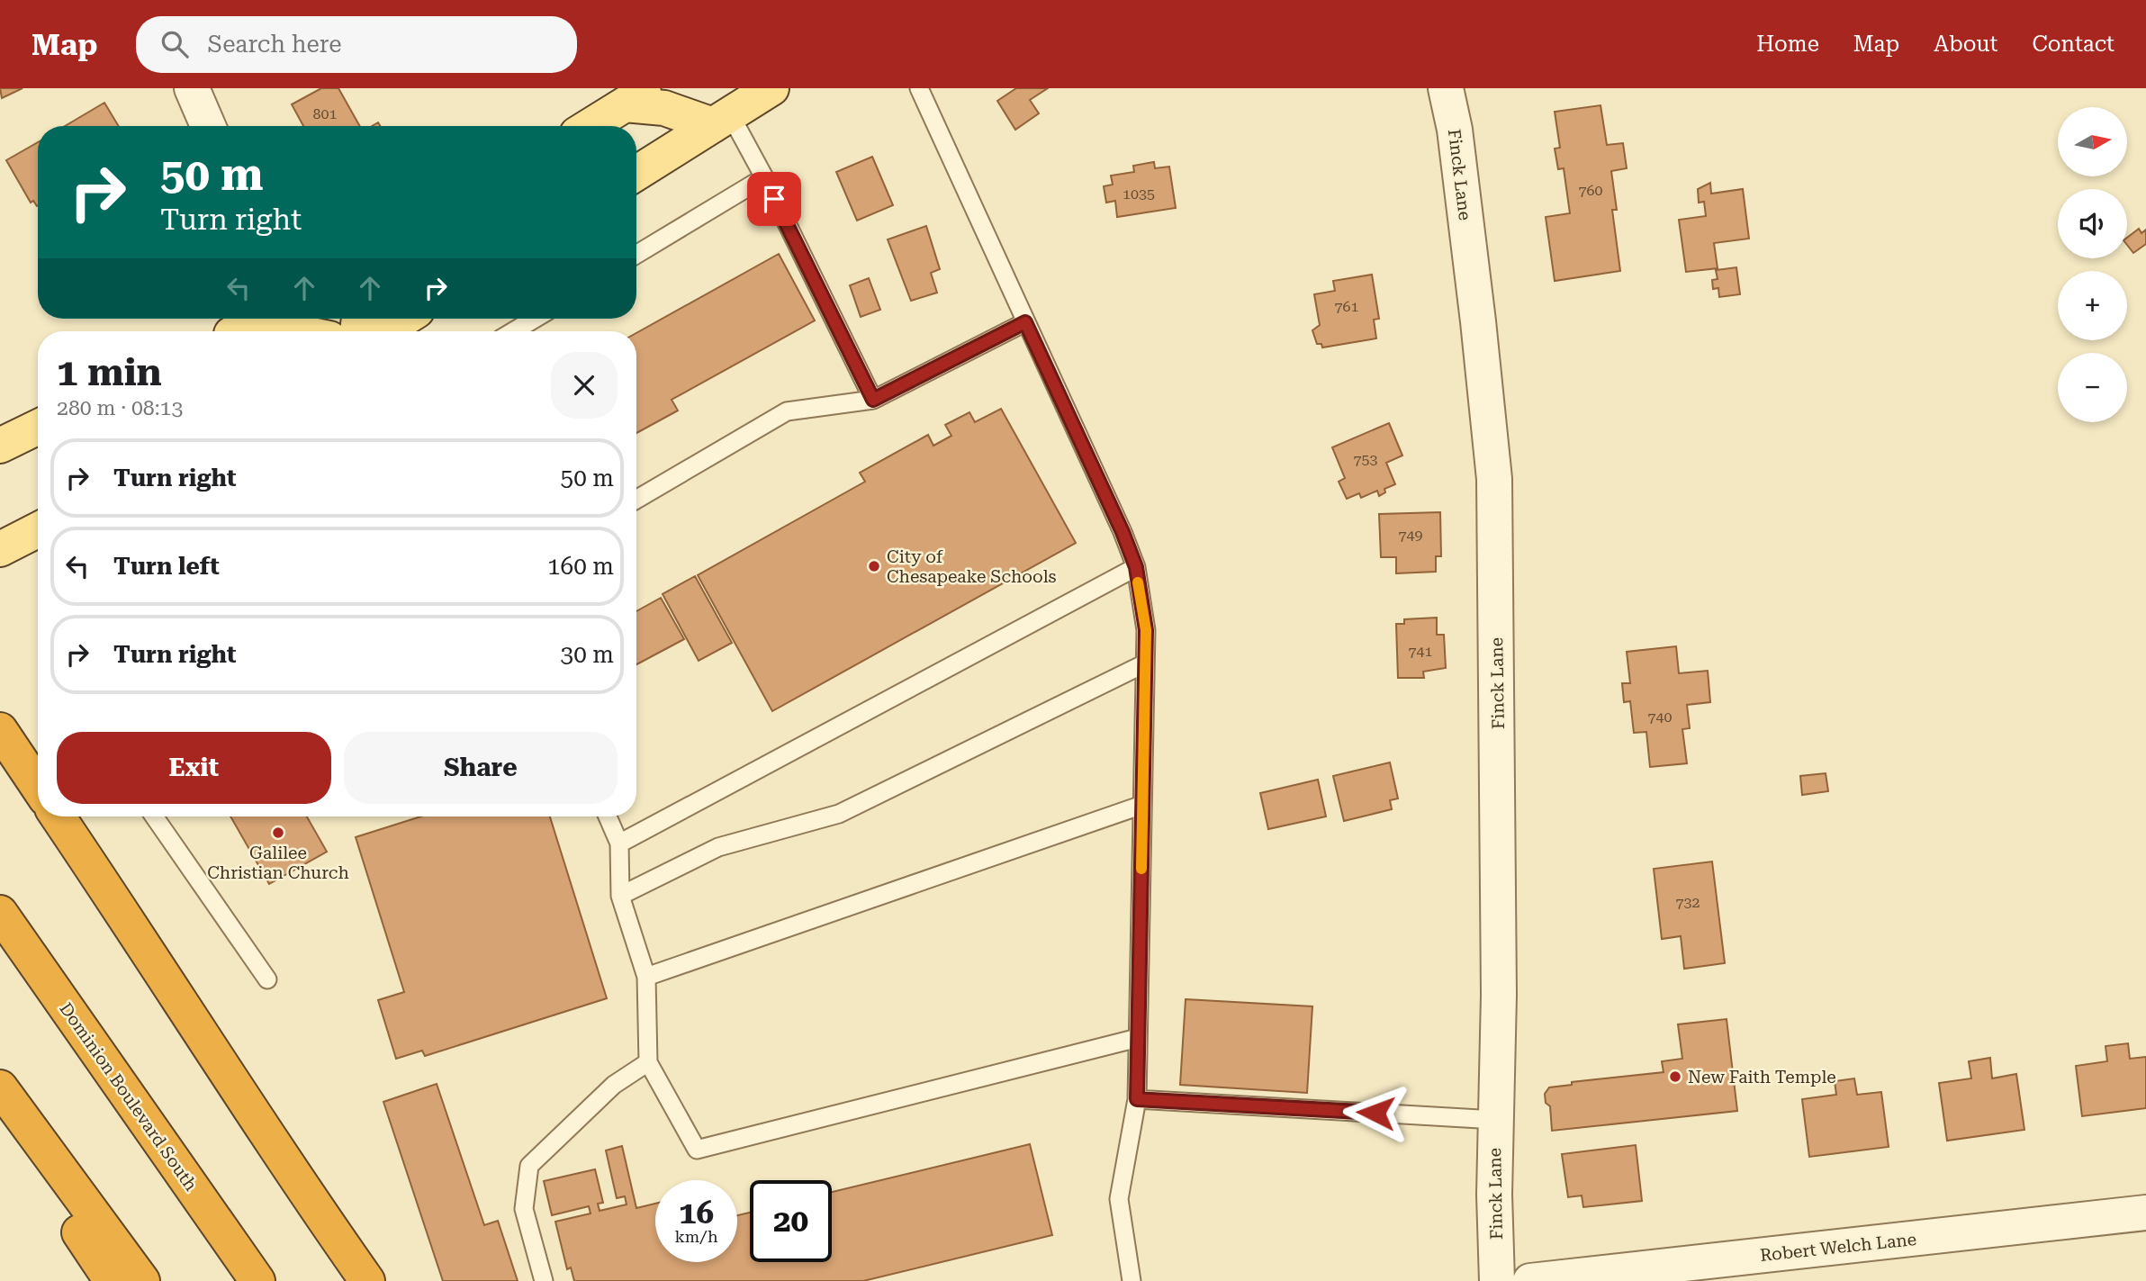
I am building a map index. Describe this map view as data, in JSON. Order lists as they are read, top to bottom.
{
  "streets": {
    "highway": ["Dominion Boulevard South"],
    "street": ["Finck Lane", "Robert Welch Lane"]
  },
  "places": ["City of Chesapeake Schools", "Galilee Christian Church", "New Faith Temple"],
  "house_numbers": [
    "801",
    "760",
    "1035",
    "761",
    "753",
    "749",
    "741",
    "740",
    "732"
  ],
  "north": "right",
  "page": {
    "header": "Map",
    "search": "Search here",
    "nav": [
      "Home",
      "Map",
      "About",
      "Contact"
    ],
    "map_buttons": ["+", "−"],
    "turn": ["50 m", "Turn right"],
    "heading": ["1 min", "280 m · 08:13"],
    "list": [
      {
        "name": "Turn right",
        "value": "50 m"
      },
      {
        "name": "Turn left",
        "value": "160 m"
      },
      {
        "name": "Turn right",
        "value": "30 m"
      }
    ],
    "buttons": ["Exit", "Share"],
    "speed": "16 km/h",
    "limit": "20"
  }
}
